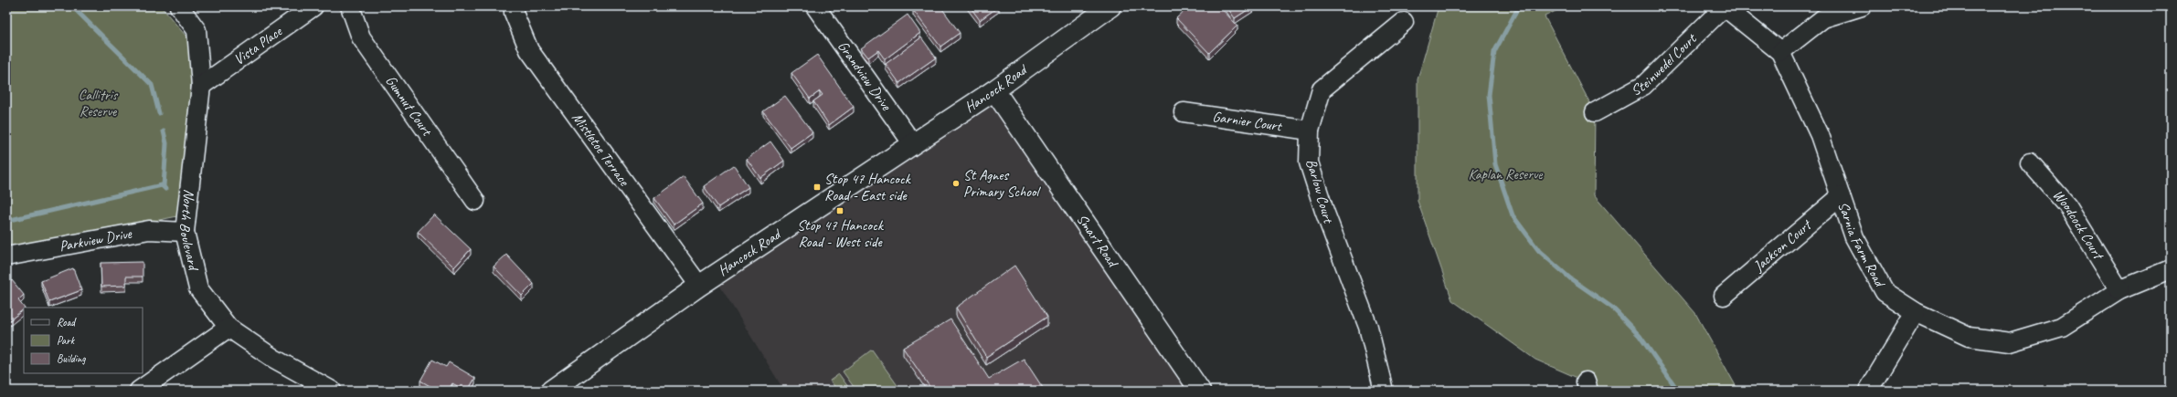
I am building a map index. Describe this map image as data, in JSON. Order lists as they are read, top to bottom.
{
  "streets": {
    "main road": ["Hancock Road", "Smart Road"],
    "street": [
      "Vista Place",
      "Steinwedel Court",
      "Grandview Drive",
      "Gumnut Court",
      "Garnier Court",
      "Mistletoe Terrace",
      "Barlow Court",
      "Woodcock Court",
      "North Boulevard",
      "Parkview Drive",
      "Sarnia Farm Road",
      "Jackson Court"
    ]
  },
  "crossings": [
    ["Vista Place", "North Boulevard"],
    ["Steinwedel Court", "Sarnia Farm Road"],
    ["Grandview Drive", "Hancock Road"],
    ["Hancock Road", "Mistletoe Terrace"],
    ["Hancock Road", "Smart Road"],
    ["Garnier Court", "Barlow Court"],
    ["Woodcock Court", "Sarnia Farm Road"],
    ["North Boulevard", "Parkview Drive"],
    ["Sarnia Farm Road", "Jackson Court"]
  ],
  "parks": ["Callitris Reserve", "Kaplan Reserve"],
  "places": {
    "other": ["St Agnes Primary School"],
    "transit": ["Stop 47 Hancock Road - East side", "Stop 47 Hancock Road - West side"]
  },
  "legend": ["Road", "Park", "Building"]
}
